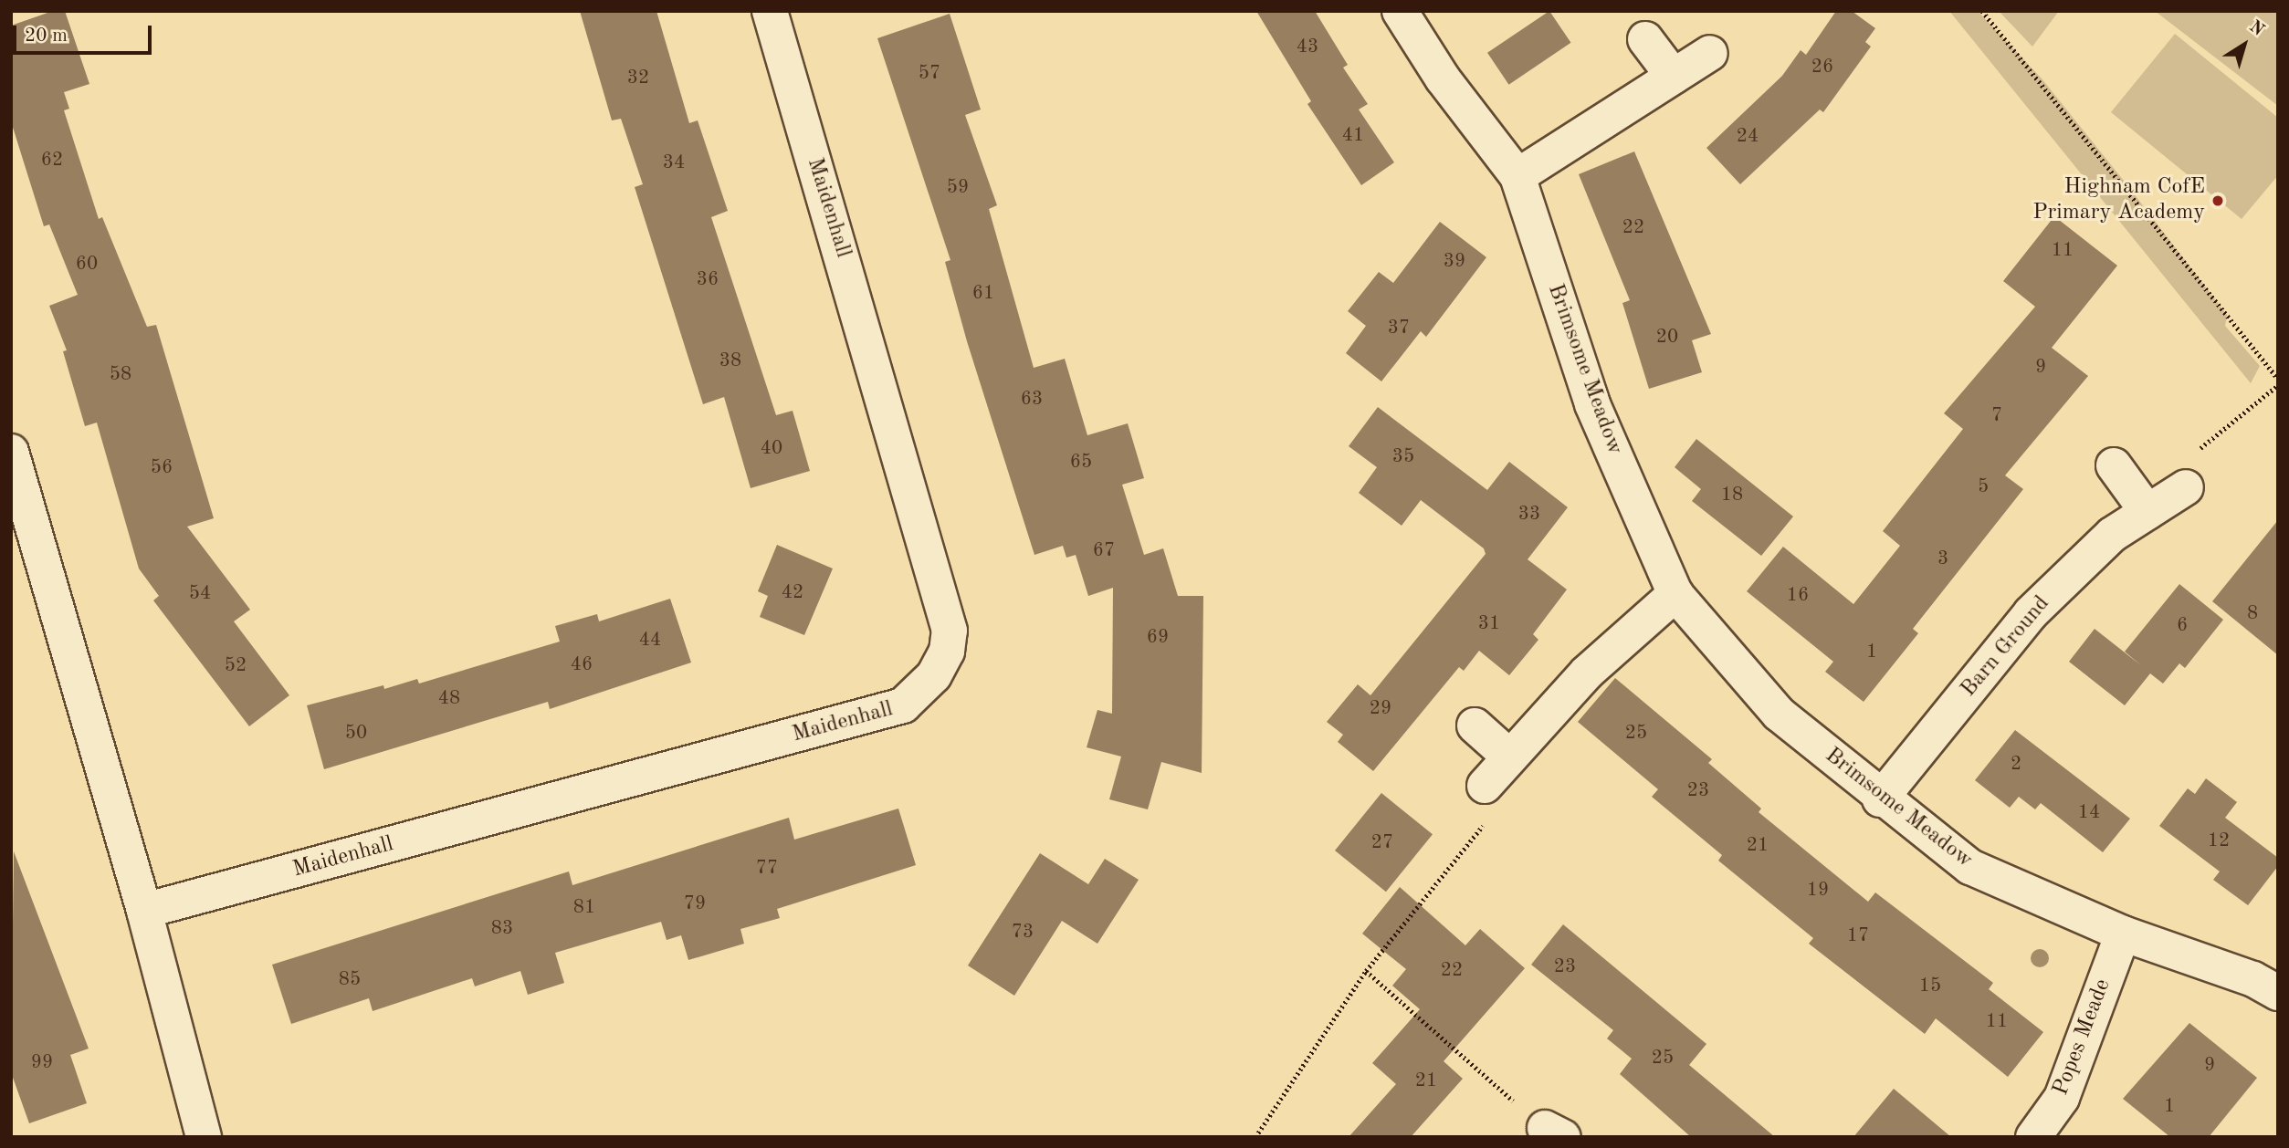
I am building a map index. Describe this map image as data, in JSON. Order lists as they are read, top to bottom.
{
  "streets": {
    "street": [
      "Maidenhall",
      "Brimsome Meadow",
      "Barn Ground",
      "Popes Meade"
    ]
  },
  "crossings": [
    ["Brimsome Meadow", "Barn Ground"],
    ["Brimsome Meadow", "Popes Meade"]
  ],
  "places": ["Highnam CofE Primary Academy"],
  "house_numbers": [
    "43",
    "26",
    "57",
    "32",
    "41",
    "24",
    "62",
    "34",
    "59",
    "22",
    "11",
    "39",
    "60",
    "36",
    "61",
    "37",
    "20",
    "38",
    "9",
    "58",
    "63",
    "7",
    "40",
    "35",
    "65",
    "56",
    "5",
    "18",
    "33",
    "67",
    "3",
    "42",
    "54",
    "16",
    "8",
    "31",
    "6",
    "69",
    "44",
    "1",
    "46",
    "52",
    "48",
    "29",
    "50",
    "25",
    "2",
    "23",
    "14",
    "12",
    "27",
    "21",
    "77",
    "19",
    "79",
    "81",
    "83",
    "73",
    "17",
    "23",
    "22",
    "85",
    "15",
    "11",
    "25",
    "99",
    "9",
    "21",
    "1"
  ],
  "scale_bar": "20 m",
  "north": "top right"
}
